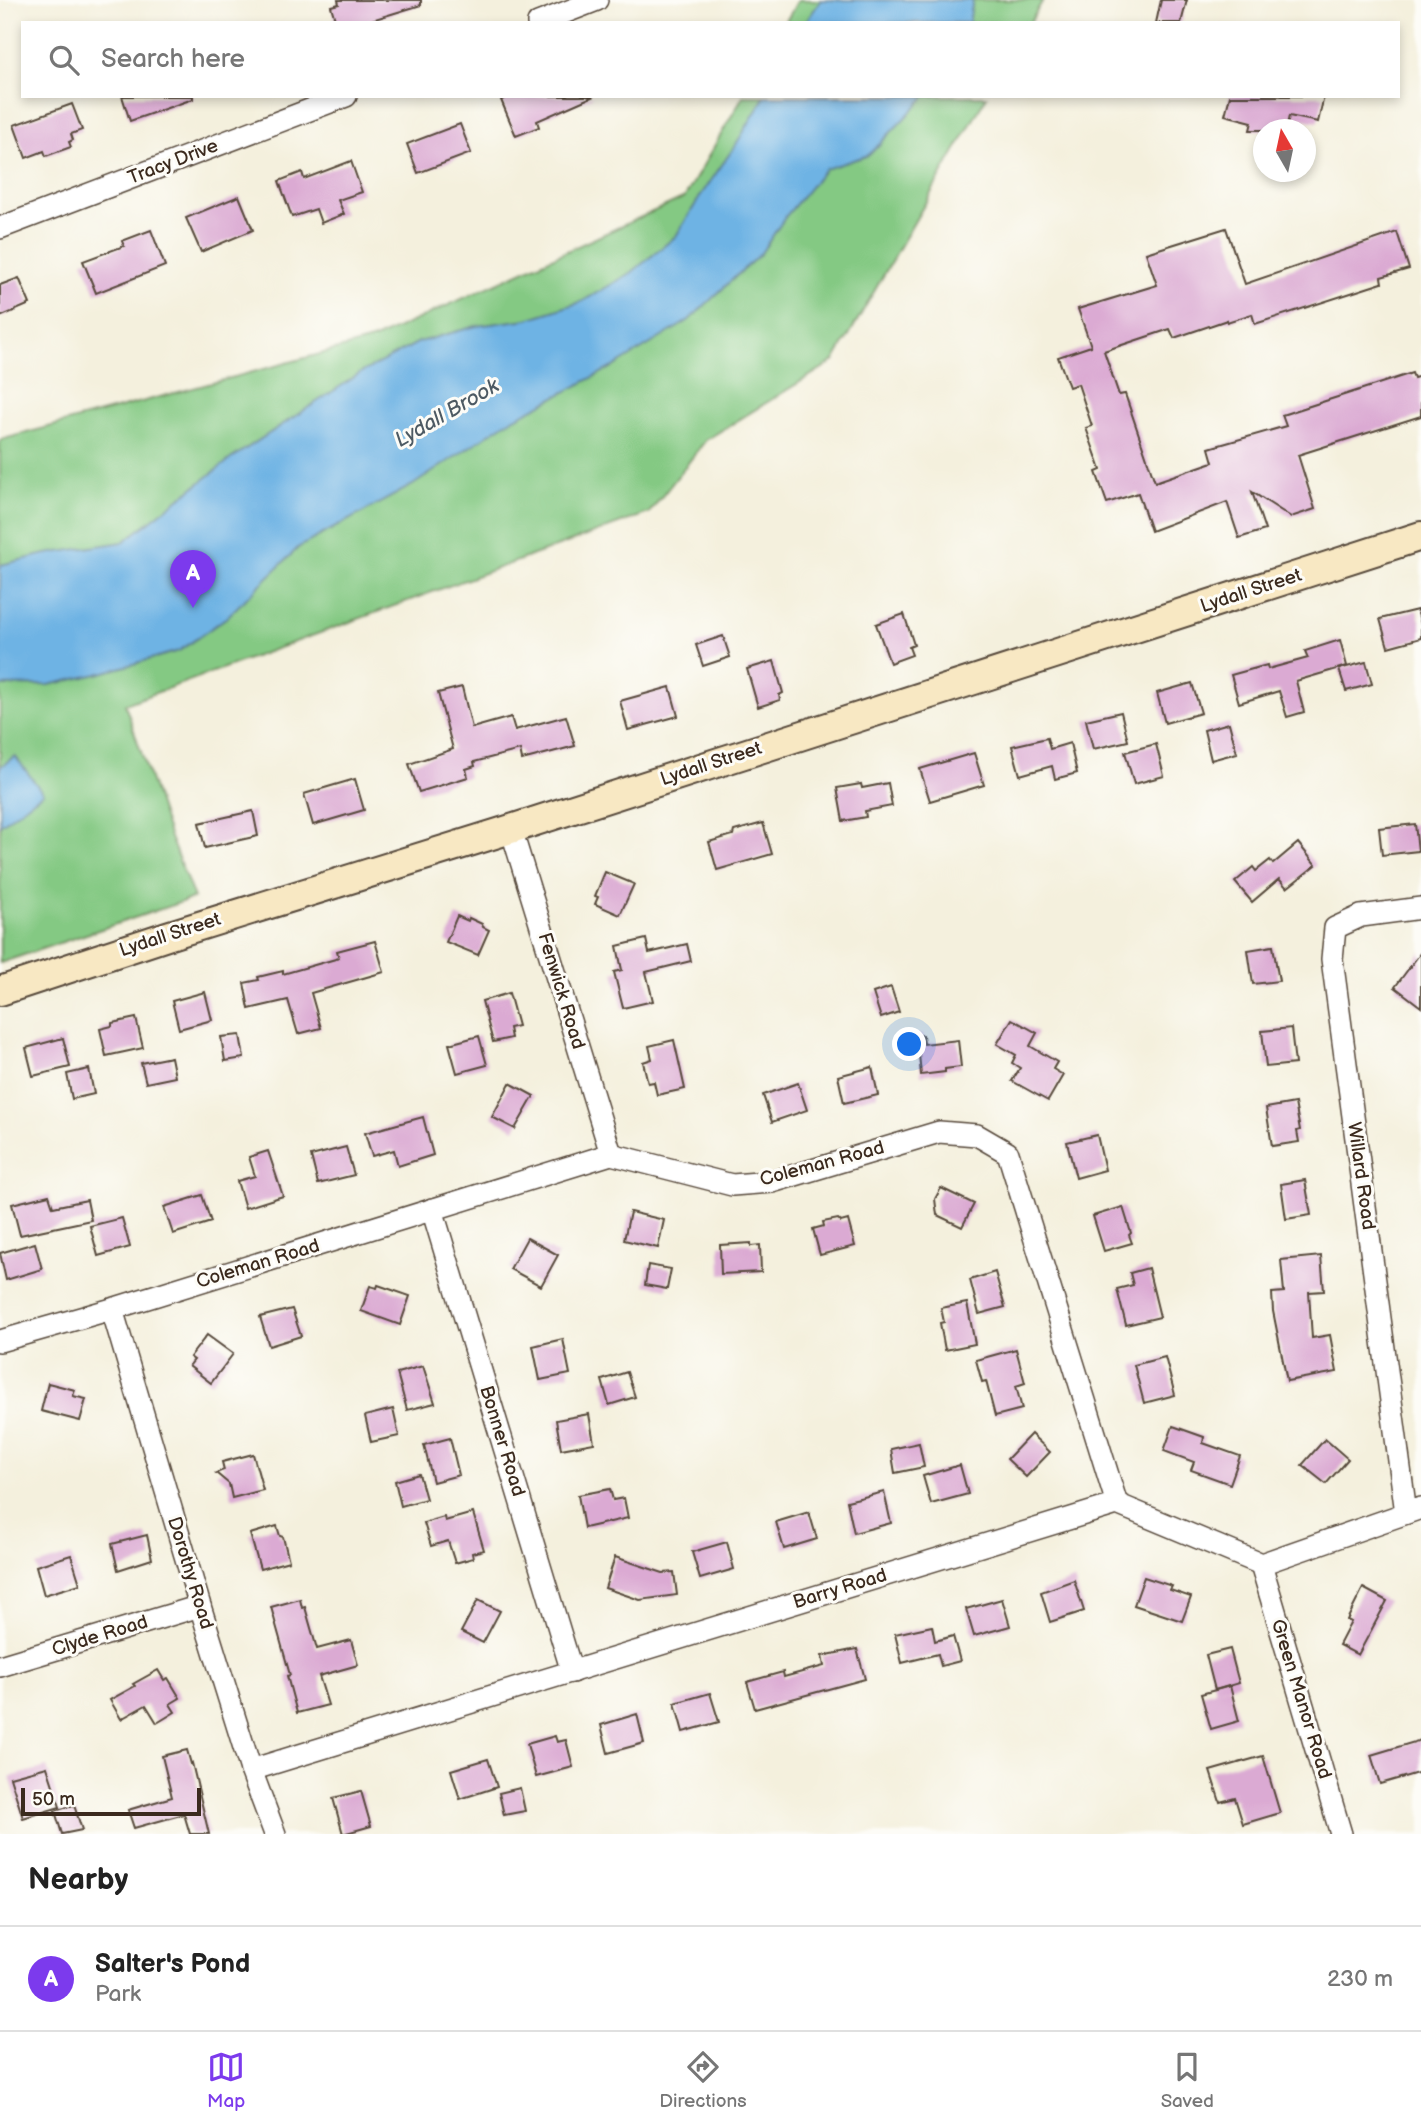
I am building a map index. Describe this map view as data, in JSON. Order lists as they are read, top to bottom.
{
  "streets": {
    "street": [
      "Tracy Drive",
      "Lydall Street",
      "Fenwick Road",
      "Coleman Road",
      "Willard Road",
      "Bonner Road",
      "Dorothy Road",
      "Barry Road",
      "Clyde Road",
      "Green Manor Road"
    ]
  },
  "crossings": [
    ["Lydall Street", "Fenwick Road"],
    ["Fenwick Road", "Coleman Road"],
    ["Coleman Road", "Bonner Road"],
    ["Coleman Road", "Dorothy Road"],
    ["Coleman Road", "Barry Road"],
    ["Bonner Road", "Barry Road"],
    ["Dorothy Road", "Barry Road"],
    ["Dorothy Road", "Clyde Road"]
  ],
  "water": ["Lydall Brook"],
  "scale_bar": "50 m",
  "north": "top",
  "page": {
    "search": "Search here",
    "pins": "A",
    "scale": "50 m",
    "heading": "Nearby",
    "list": [
      {
        "mark": "A",
        "name": "Salter's Pond",
        "note": "Park",
        "value": "230 m"
      }
    ],
    "nav": ["Map", "Directions", "Saved"]
  }
}
